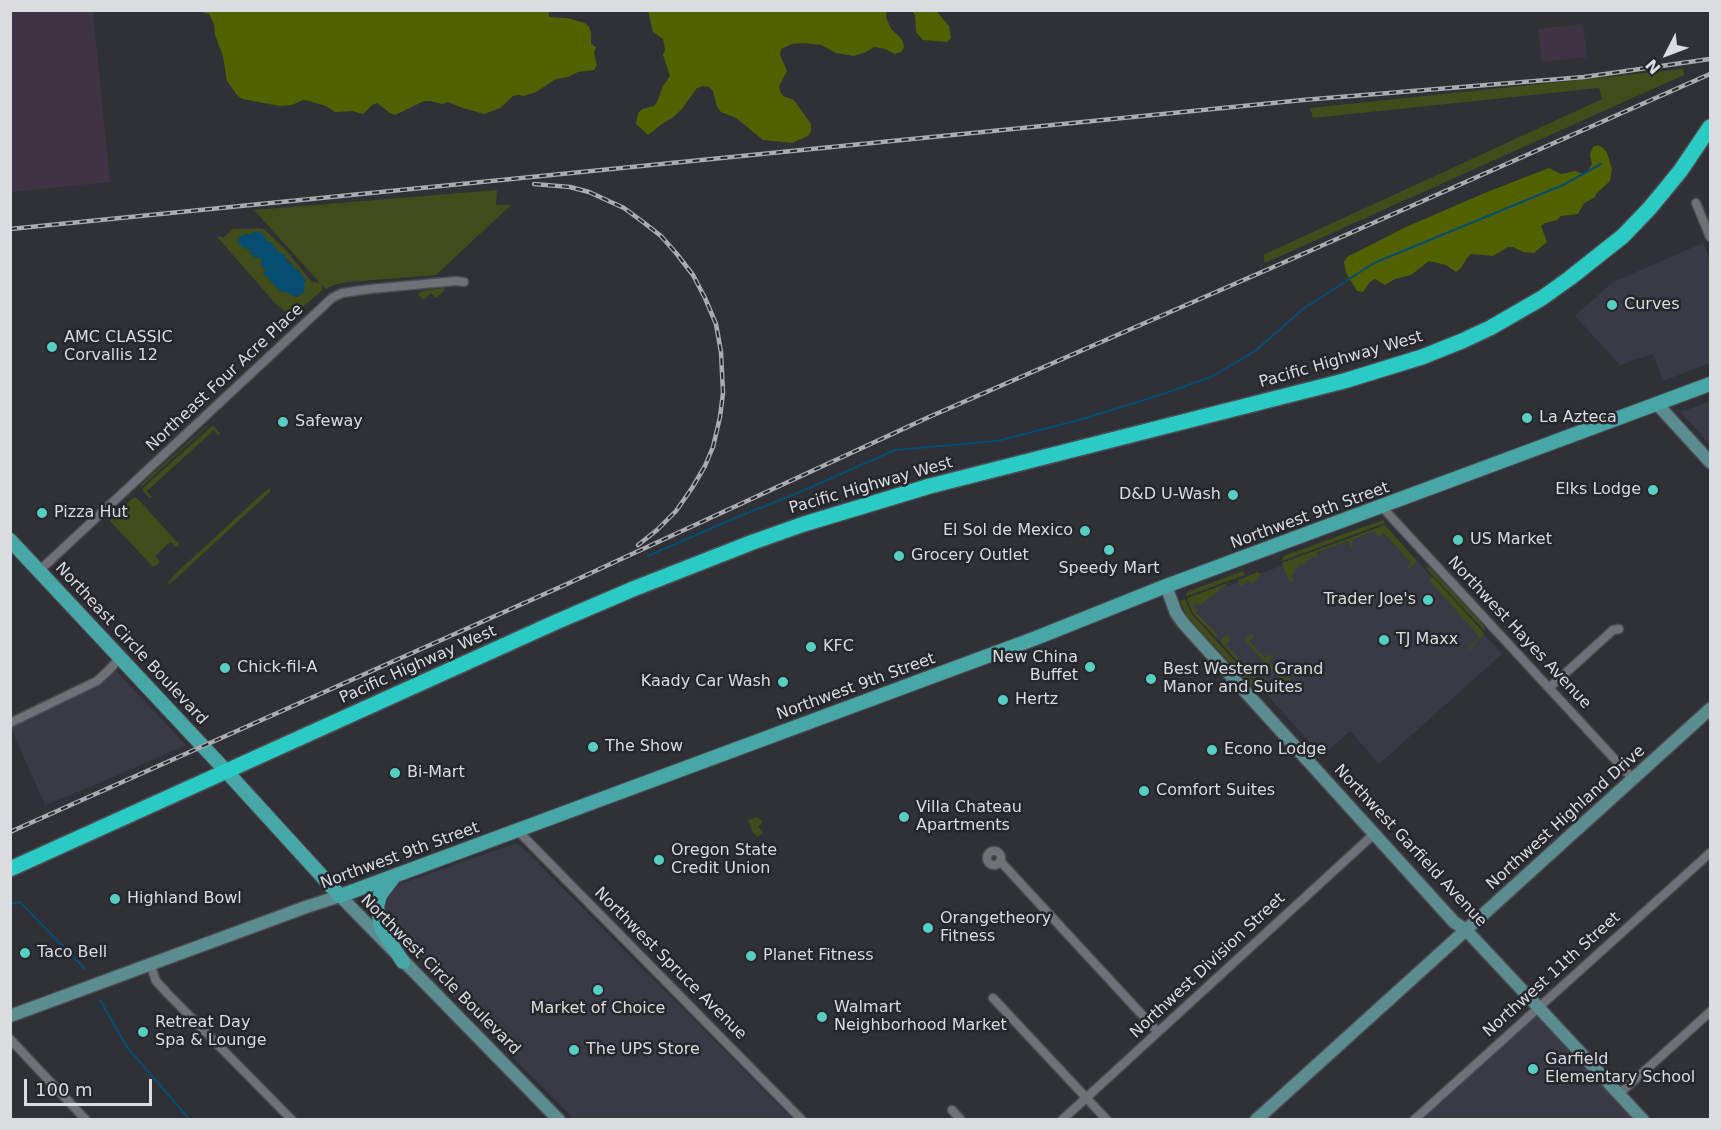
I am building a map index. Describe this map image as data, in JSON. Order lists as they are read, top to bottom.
{
  "streets": {
    "highway": ["Pacific Highway West"],
    "main road": ["Northwest 9th Street", "Northeast Circle Boulevard", "Northwest Circle Boulevard"],
    "street": [
      "Northeast Four Acre Place",
      "Northwest Hayes Avenue",
      "Northwest Highland Drive",
      "Northwest Garfield Avenue",
      "Northwest Spruce Avenue",
      "Northwest Division Street",
      "Northwest 11th Street"
    ]
  },
  "crossings": [
    ["Pacific Highway West", "Northeast Circle Boulevard"],
    ["Pacific Highway West", "Northwest Circle Boulevard"],
    ["Northeast Four Acre Place", "Northeast Circle Boulevard"],
    ["Northwest 9th Street", "Northwest Hayes Avenue"],
    ["Northwest 9th Street", "Northwest Garfield Avenue"],
    ["Northwest 9th Street", "Northwest Spruce Avenue"],
    ["Northwest 9th Street", "Northwest Circle Boulevard"],
    ["Northwest Hayes Avenue", "Northwest Highland Drive"],
    ["Northeast Circle Boulevard", "Northwest Circle Boulevard"],
    ["Northwest Highland Drive", "Northwest Garfield Avenue"],
    ["Northwest Garfield Avenue", "Northwest Division Street"],
    ["Northwest Garfield Avenue", "Northwest 11th Street"]
  ],
  "places": [
    "Curves",
    "AMC CLASSIC Corvallis 12",
    "La Azteca",
    "Safeway",
    "Elks Lodge",
    "D&D U-Wash",
    "Pizza Hut",
    "El Sol de Mexico",
    "US Market",
    "Speedy Mart",
    "Grocery Outlet",
    "Trader Joe's",
    "TJ Maxx",
    "KFC",
    "New China Buffet",
    "Chick-fil-A",
    "Best Western Grand Manor and Suites",
    "Kaady Car Wash",
    "Hertz",
    "The Show",
    "Econo Lodge",
    "Bi-Mart",
    "Comfort Suites",
    "Villa Chateau Apartments",
    "Oregon State Credit Union",
    "Highland Bowl",
    "Orangetheory Fitness",
    "Taco Bell",
    "Planet Fitness",
    "Market of Choice",
    "Walmart Neighborhood Market",
    "Retreat Day Spa & Lounge",
    "The UPS Store",
    "Garfield Elementary School"
  ],
  "scale_bar": "100 m",
  "north": "bottom left"
}
